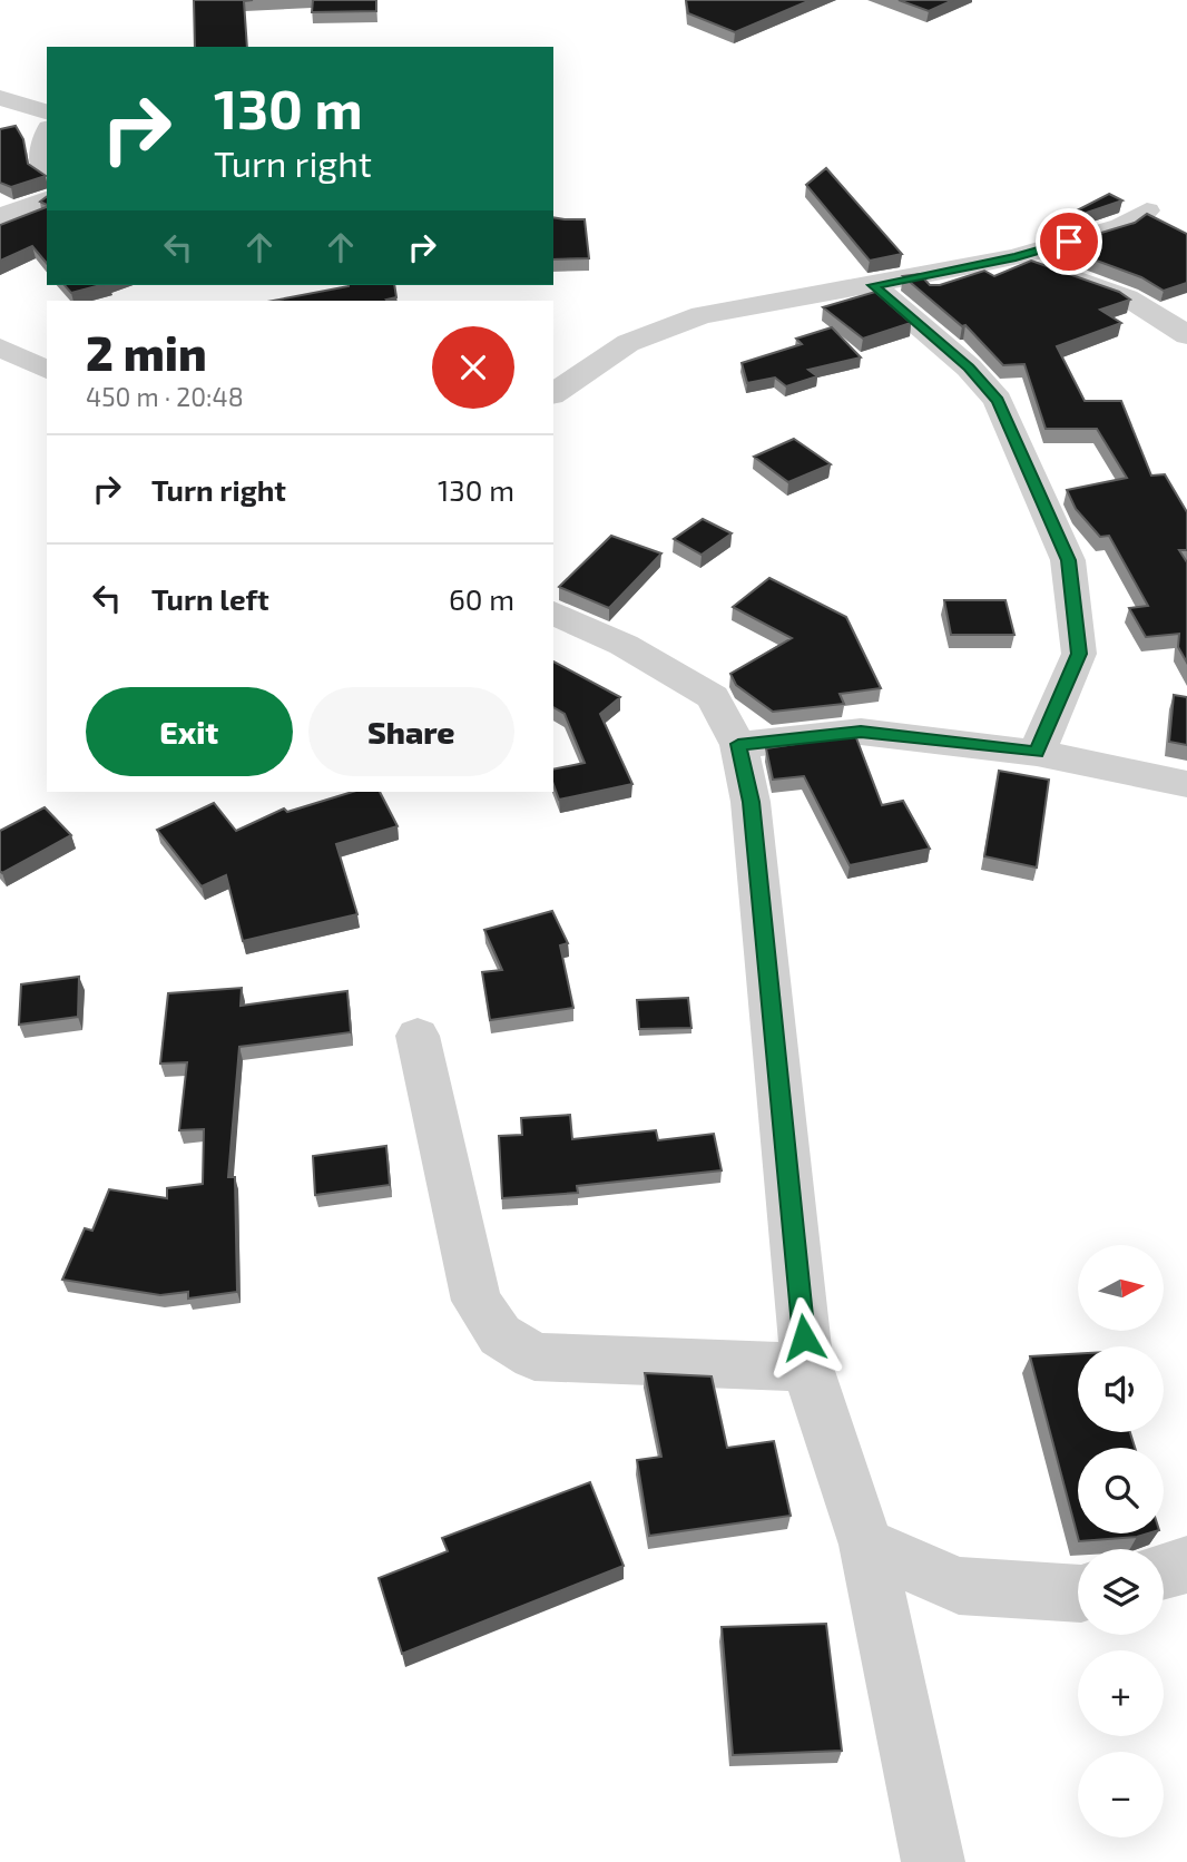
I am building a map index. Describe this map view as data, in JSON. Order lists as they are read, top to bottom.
{
  "north": "right",
  "page": {
    "turn": ["130 m", "Turn right"],
    "heading": ["2 min", "450 m · 20:48"],
    "list": [
      {
        "name": "Turn right",
        "value": "130 m"
      },
      {
        "name": "Turn left",
        "value": "60 m"
      }
    ],
    "buttons": ["Exit", "Share"],
    "map_buttons": ["+", "−"]
  }
}
